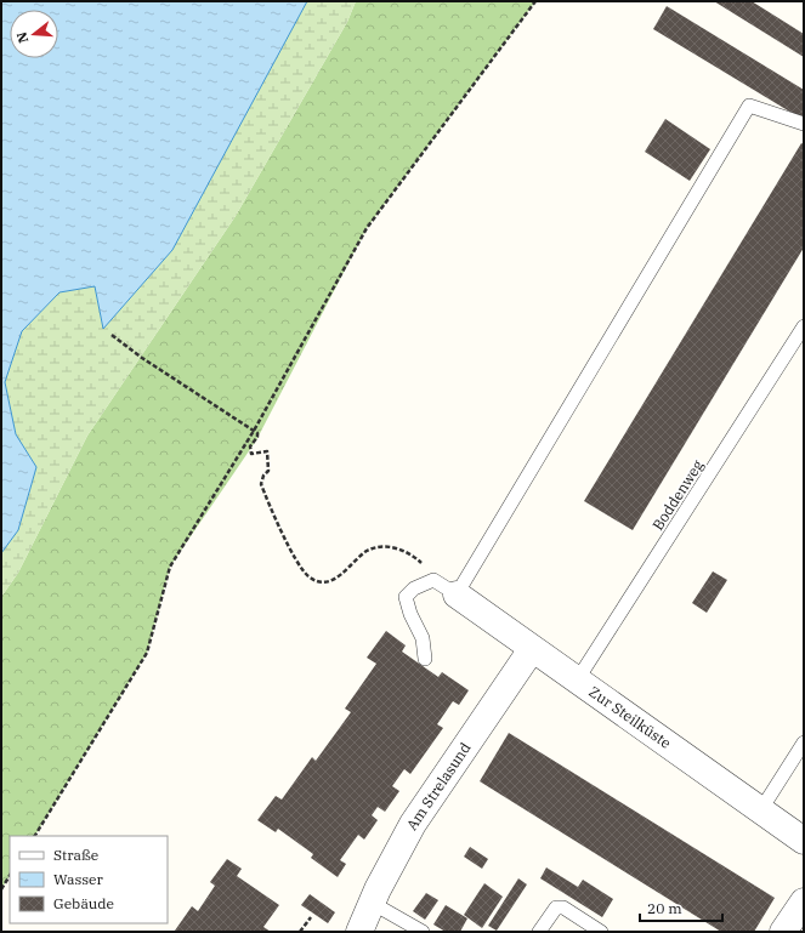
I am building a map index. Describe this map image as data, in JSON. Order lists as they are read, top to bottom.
{
  "streets": {
    "street": ["Zur Steilküste", "Am Strelasund"],
    "lane": ["Boddenweg"]
  },
  "crossings": [
    ["Boddenweg", "Zur Steilküste"],
    ["Zur Steilküste", "Am Strelasund"]
  ],
  "legend": ["Straße", "Wasser", "Gebäude"],
  "scale_bar": "20 m",
  "north": "left"
}
